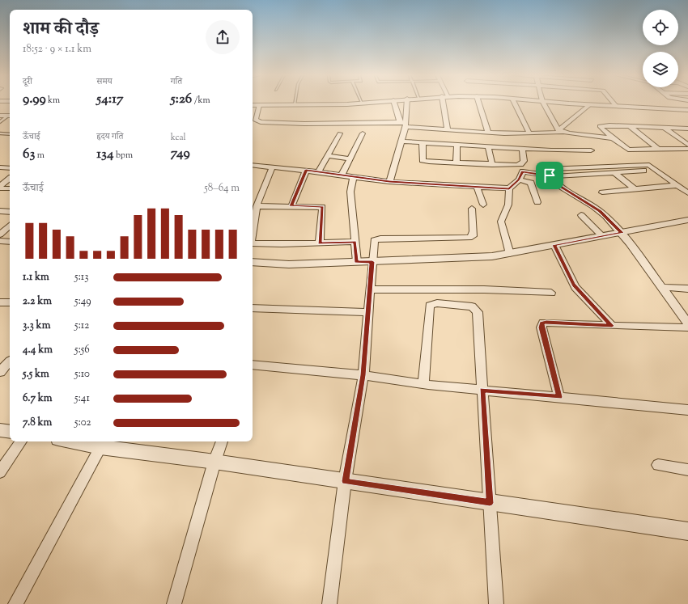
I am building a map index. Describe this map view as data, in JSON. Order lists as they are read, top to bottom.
{
  "page": {
    "heading": ["शाम की दौड़", "18:52 · 9 × 1.1 km"],
    "stats": [
      ["दूरी", "9.99 km"],
      ["समय", "54:17"],
      ["गति", "5:26 /km"],
      ["ऊँचाई", "63 m"],
      ["हृदय गति", "134 bpm"],
      ["kcal", "749"]
    ],
    "chart": ["ऊँचाई", "58–64 m"],
    "list": [
      {
        "name": "1.1 km",
        "note": "5:13"
      },
      {
        "name": "2.2 km",
        "note": "5:49"
      },
      {
        "name": "3.3 km",
        "note": "5:12"
      },
      {
        "name": "4.4 km",
        "note": "5:56"
      },
      {
        "name": "5.5 km",
        "note": "5:10"
      },
      {
        "name": "6.7 km",
        "note": "5:41"
      },
      {
        "name": "7.8 km",
        "note": "5:02"
      }
    ]
  }
}
